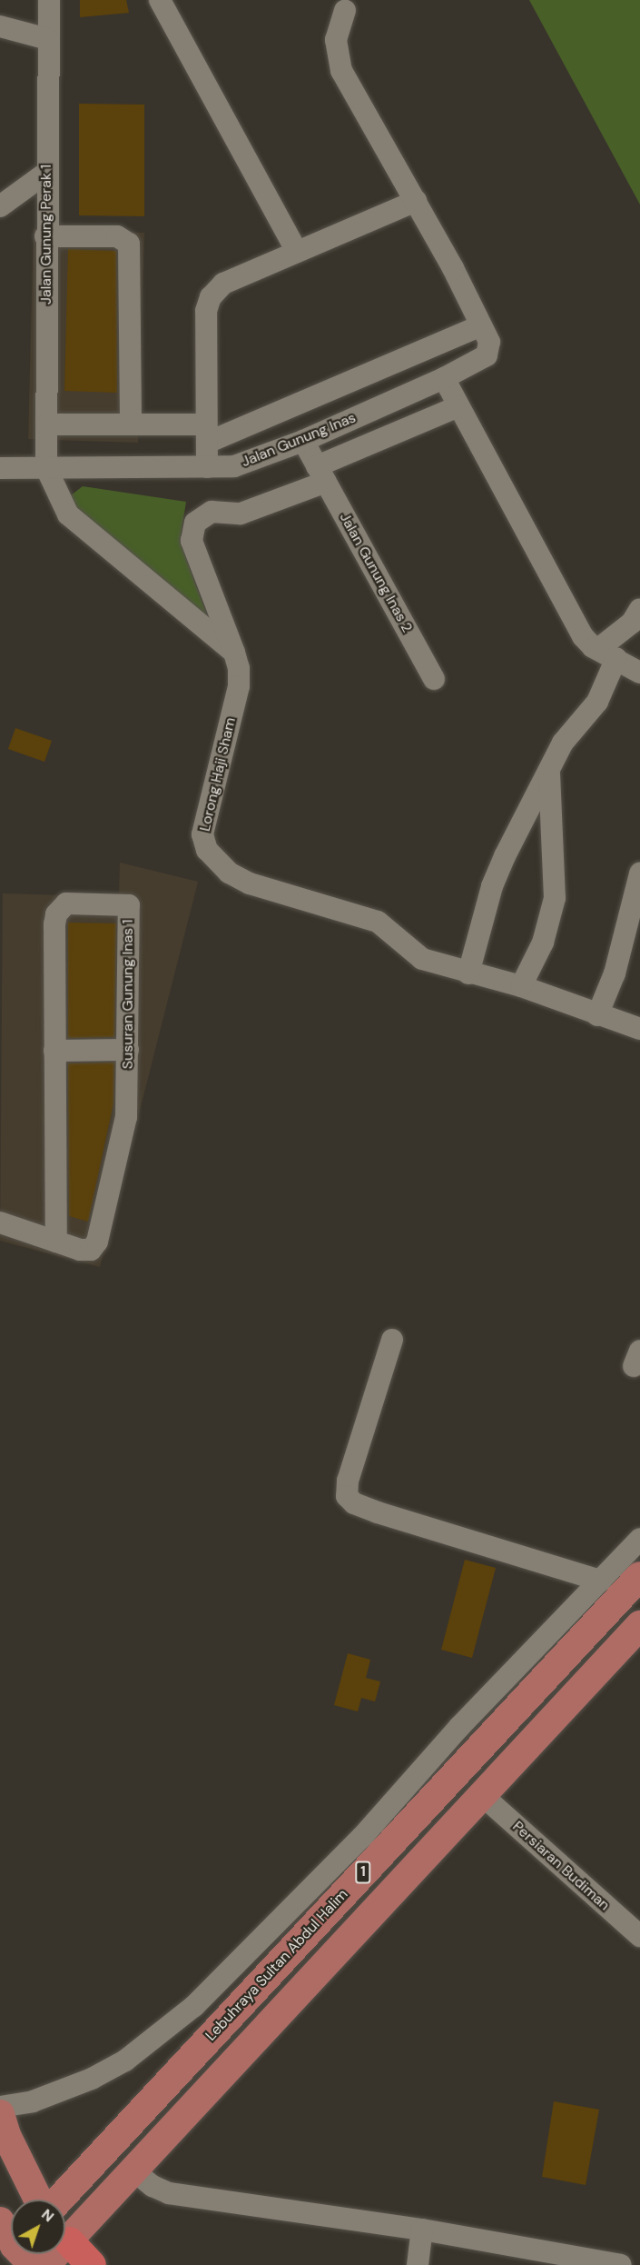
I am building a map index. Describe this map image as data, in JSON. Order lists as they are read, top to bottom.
{
  "streets": {
    "main road": ["1", "Lebuhraya Sultan Abdul Halim"],
    "street": [
      "Jalan Gunung Perak 1",
      "Jalan Gunung Inas",
      "Jalan Gunung Inas 2",
      "Lorong Haji Sham",
      "Susuran Gunung Inas 1",
      "Persiaran Budiman"
    ]
  },
  "crossings": [
    ["Jalan Gunung Perak 1", "Jalan Gunung Inas"],
    ["Jalan Gunung Inas", "Jalan Gunung Inas 2"],
    ["Jalan Gunung Inas 2", "Lorong Haji Sham"],
    ["Persiaran Budiman", "1"]
  ],
  "north": "top right"
}
